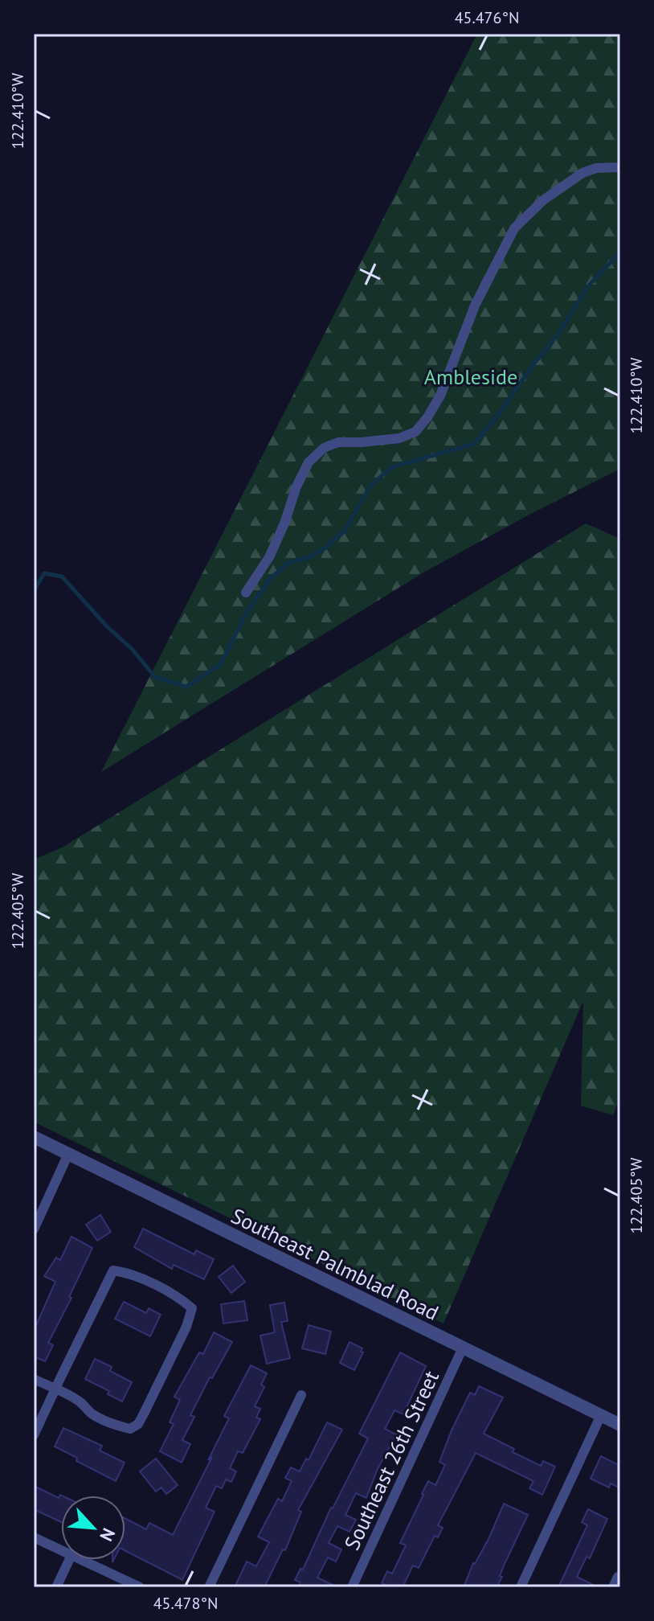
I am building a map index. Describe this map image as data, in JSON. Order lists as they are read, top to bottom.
{
  "streets": {
    "street": ["Southeast Palmblad Road", "Southeast 26th Street"]
  },
  "crossings": [
    ["Southeast Palmblad Road", "Southeast 26th Street"]
  ],
  "parks": ["Ambleside"],
  "north": "bottom right",
  "coordinates": [
    "45.476°N",
    "122.410°W",
    "122.405°W",
    "45.478°N"
  ]
}
